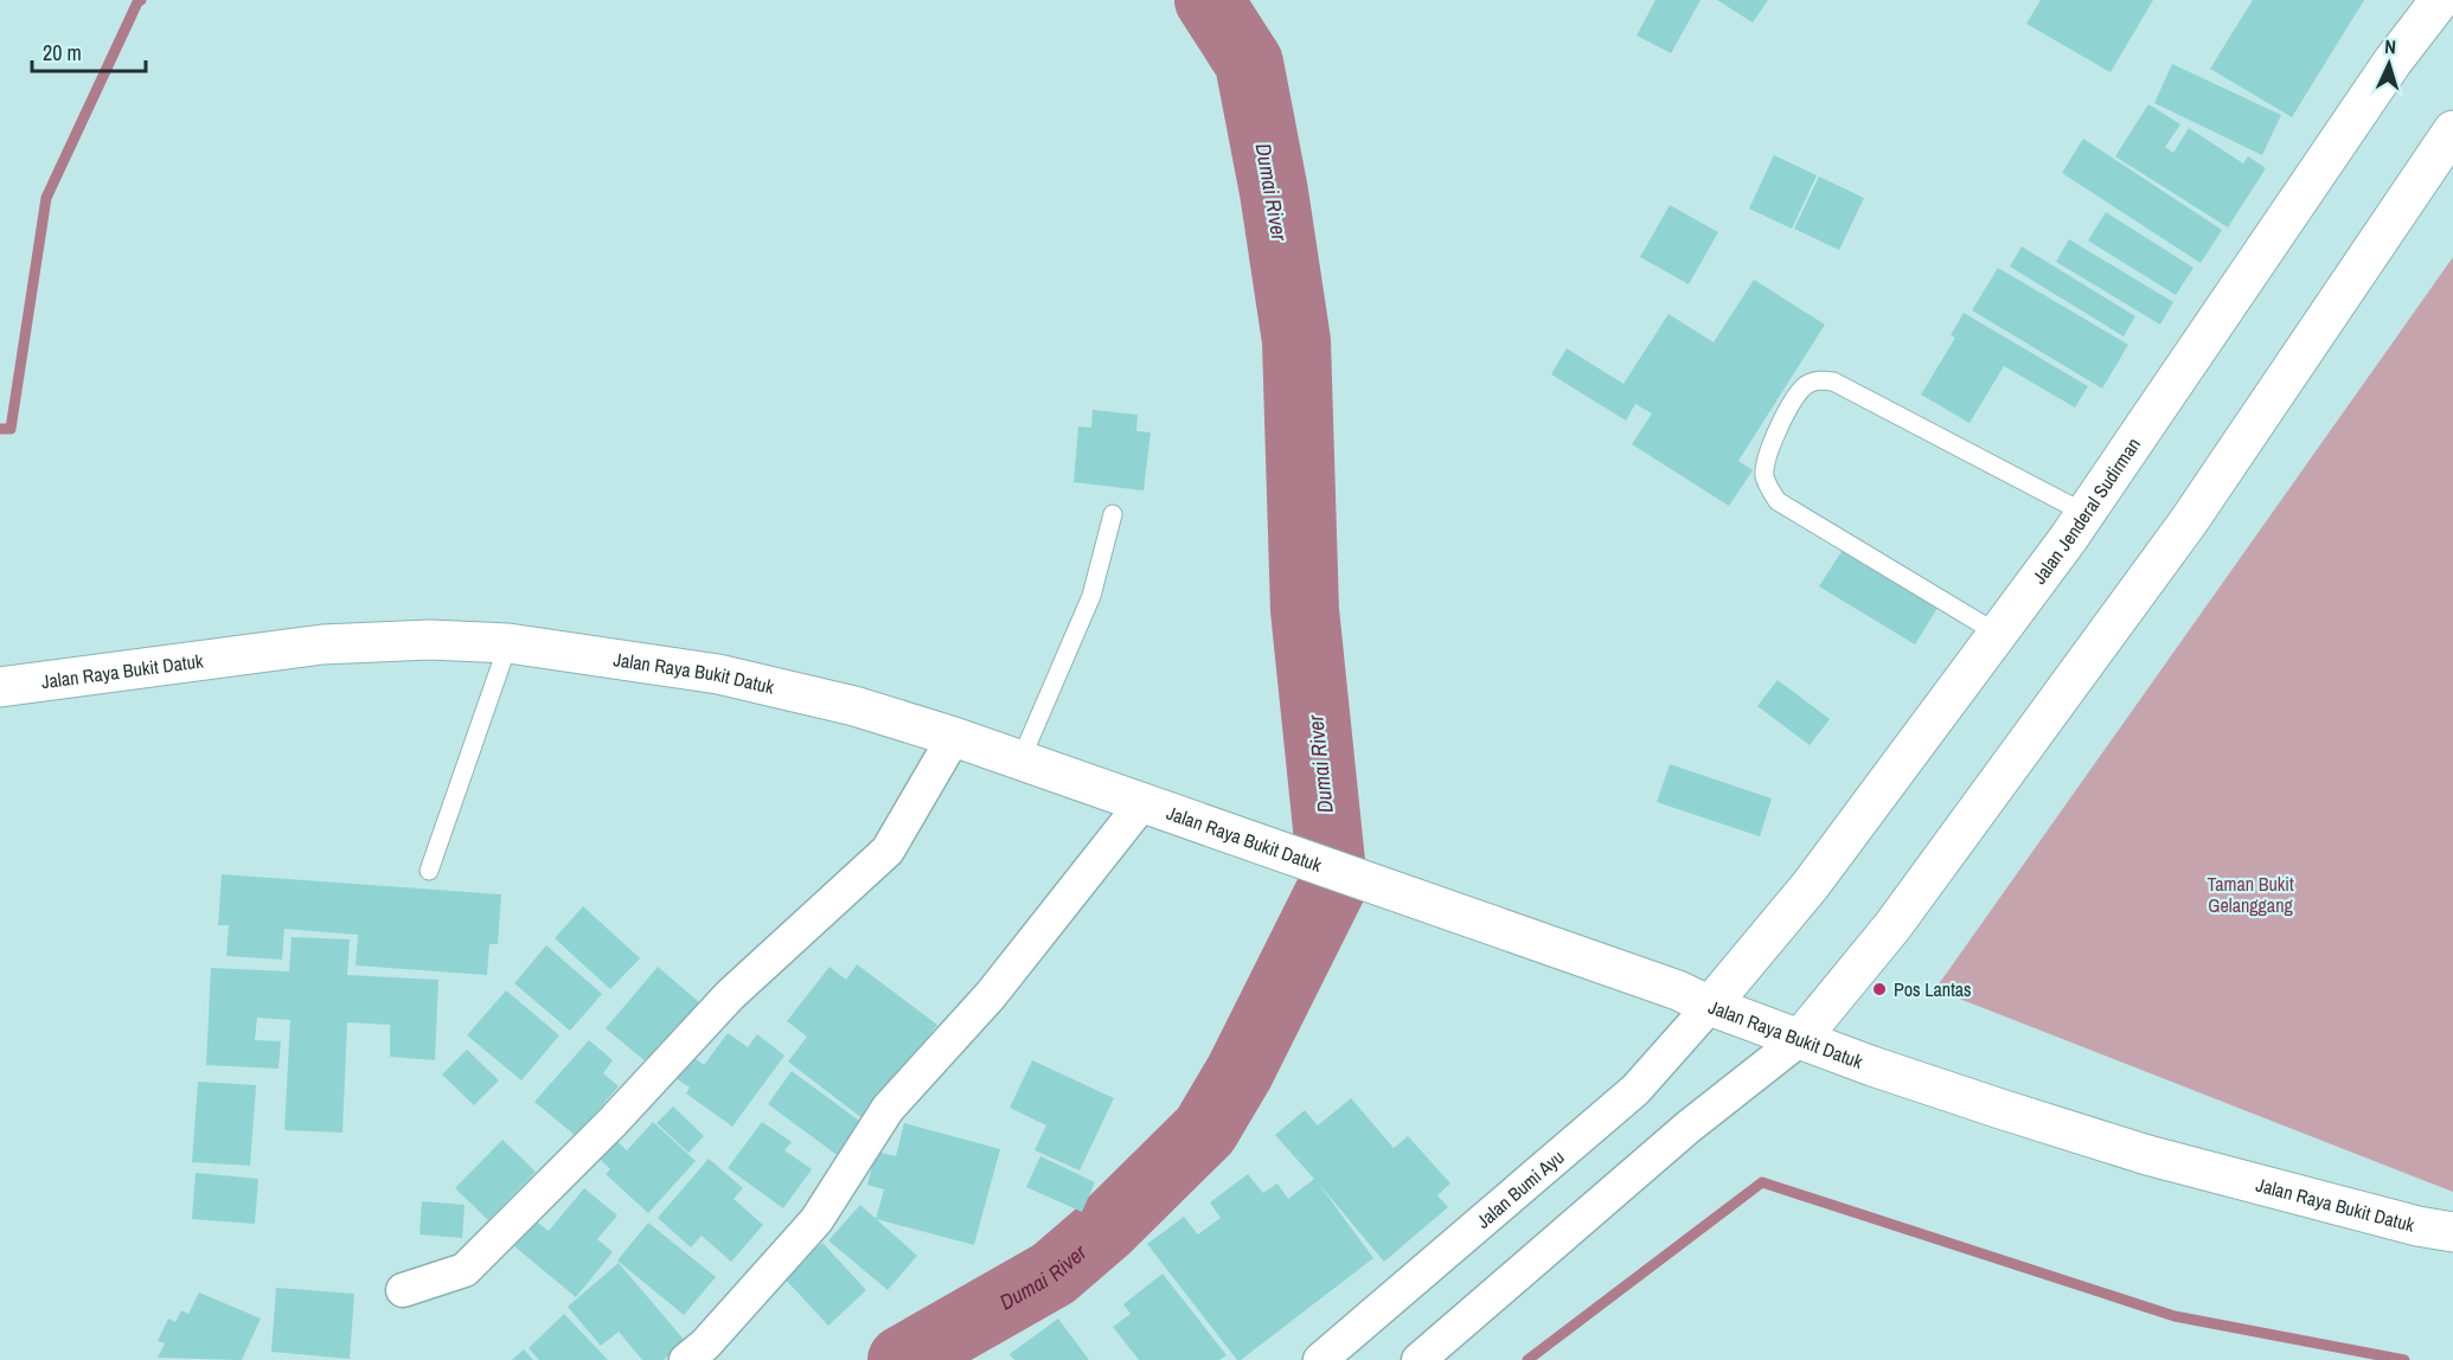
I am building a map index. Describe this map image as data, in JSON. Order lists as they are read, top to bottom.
{
  "streets": {
    "main road": ["Jalan Jenderal Sudirman", "Jalan Raya Bukit Datuk"],
    "street": ["Jalan Bumi Ayu"]
  },
  "crossings": [
    ["Jalan Jenderal Sudirman", "Jalan Raya Bukit Datuk"],
    ["Jalan Jenderal Sudirman", "Jalan Bumi Ayu"],
    ["Jalan Raya Bukit Datuk", "Jalan Bumi Ayu"]
  ],
  "water": ["Dumai River"],
  "parks": ["Taman Bukit Gelanggang"],
  "places": ["Pos Lantas"],
  "scale_bar": "20 m",
  "north": "top"
}
